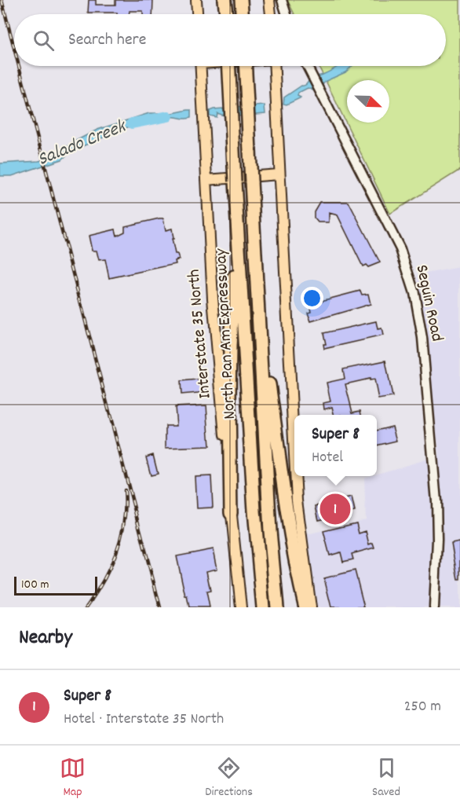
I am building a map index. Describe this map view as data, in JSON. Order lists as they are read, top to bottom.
{
  "streets": {
    "highway": ["North Pan Am Expressway"],
    "main road": ["Interstate 35 North"],
    "street": ["Seguin Road"]
  },
  "water": ["Salado Creek"],
  "scale_bar": "100 m",
  "north": "bottom right",
  "page": {
    "search": "Search here",
    "popup": ["Super 8", "Hotel"],
    "pins": "1",
    "scale": "100 m",
    "heading": "Nearby",
    "list": [
      {
        "mark": "1",
        "name": "Super 8",
        "note": "Hotel · Interstate 35 North",
        "value": "250 m"
      }
    ],
    "nav": ["Map", "Directions", "Saved"]
  }
}
